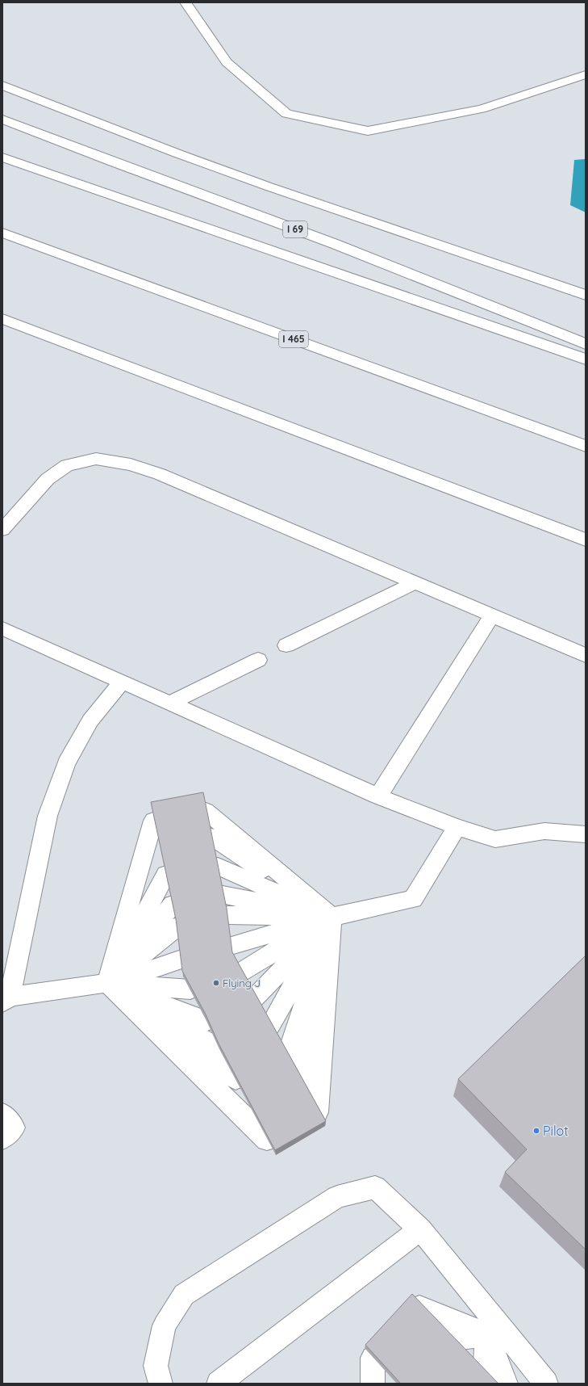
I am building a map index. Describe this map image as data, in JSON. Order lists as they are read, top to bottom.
{
  "streets": {
    "main road": ["I 69", "I 465"]
  },
  "places": ["Flying J", "Pilot"]
}
